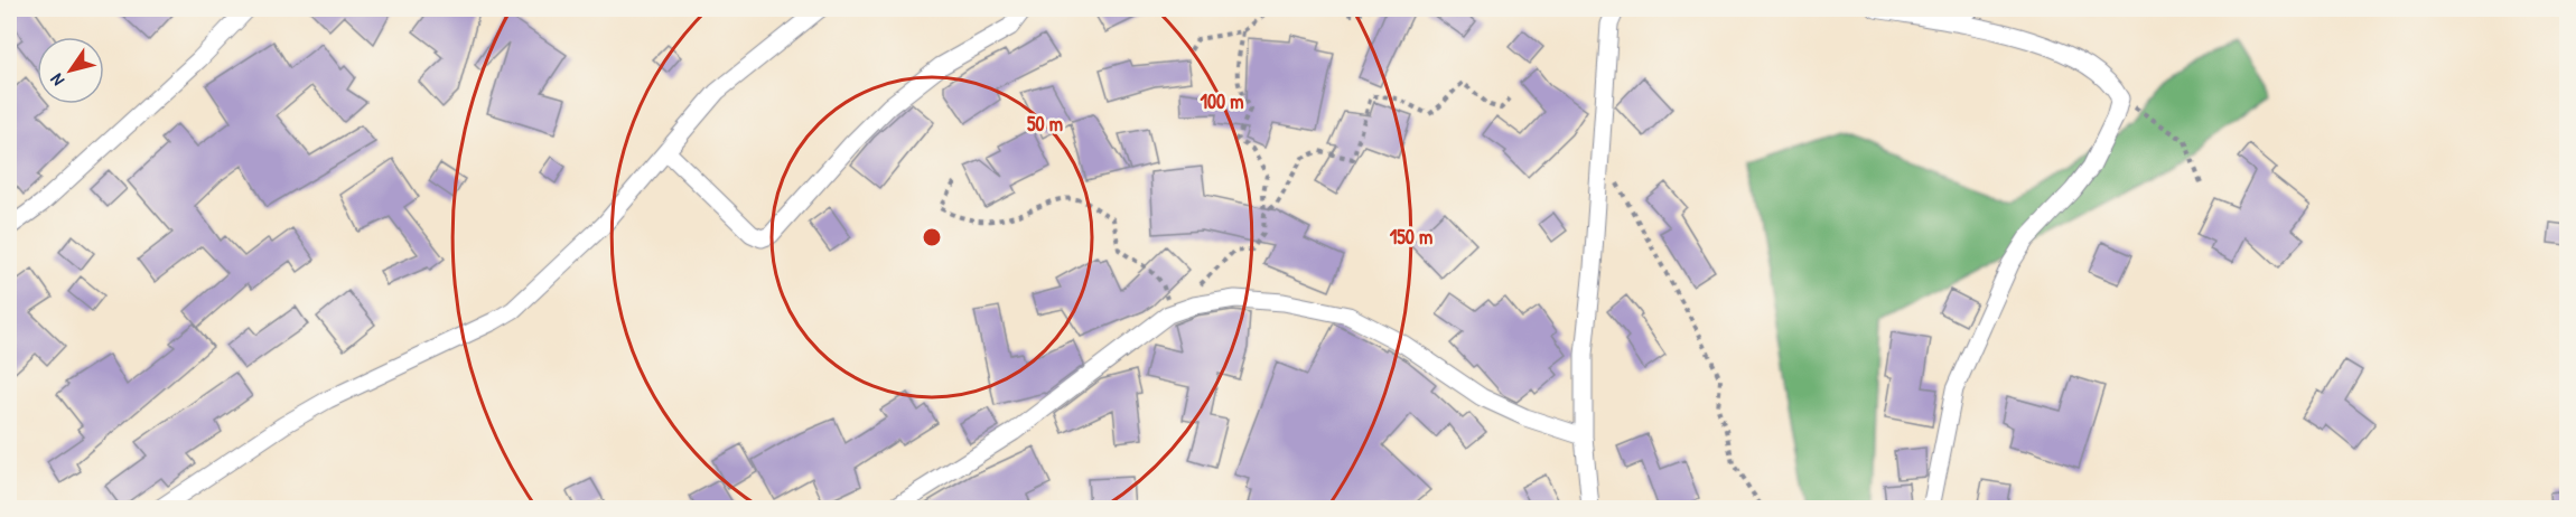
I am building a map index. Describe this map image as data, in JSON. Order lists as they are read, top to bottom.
{
  "north": "bottom left",
  "rings": ["100 m", "50 m", "150 m"]
}
